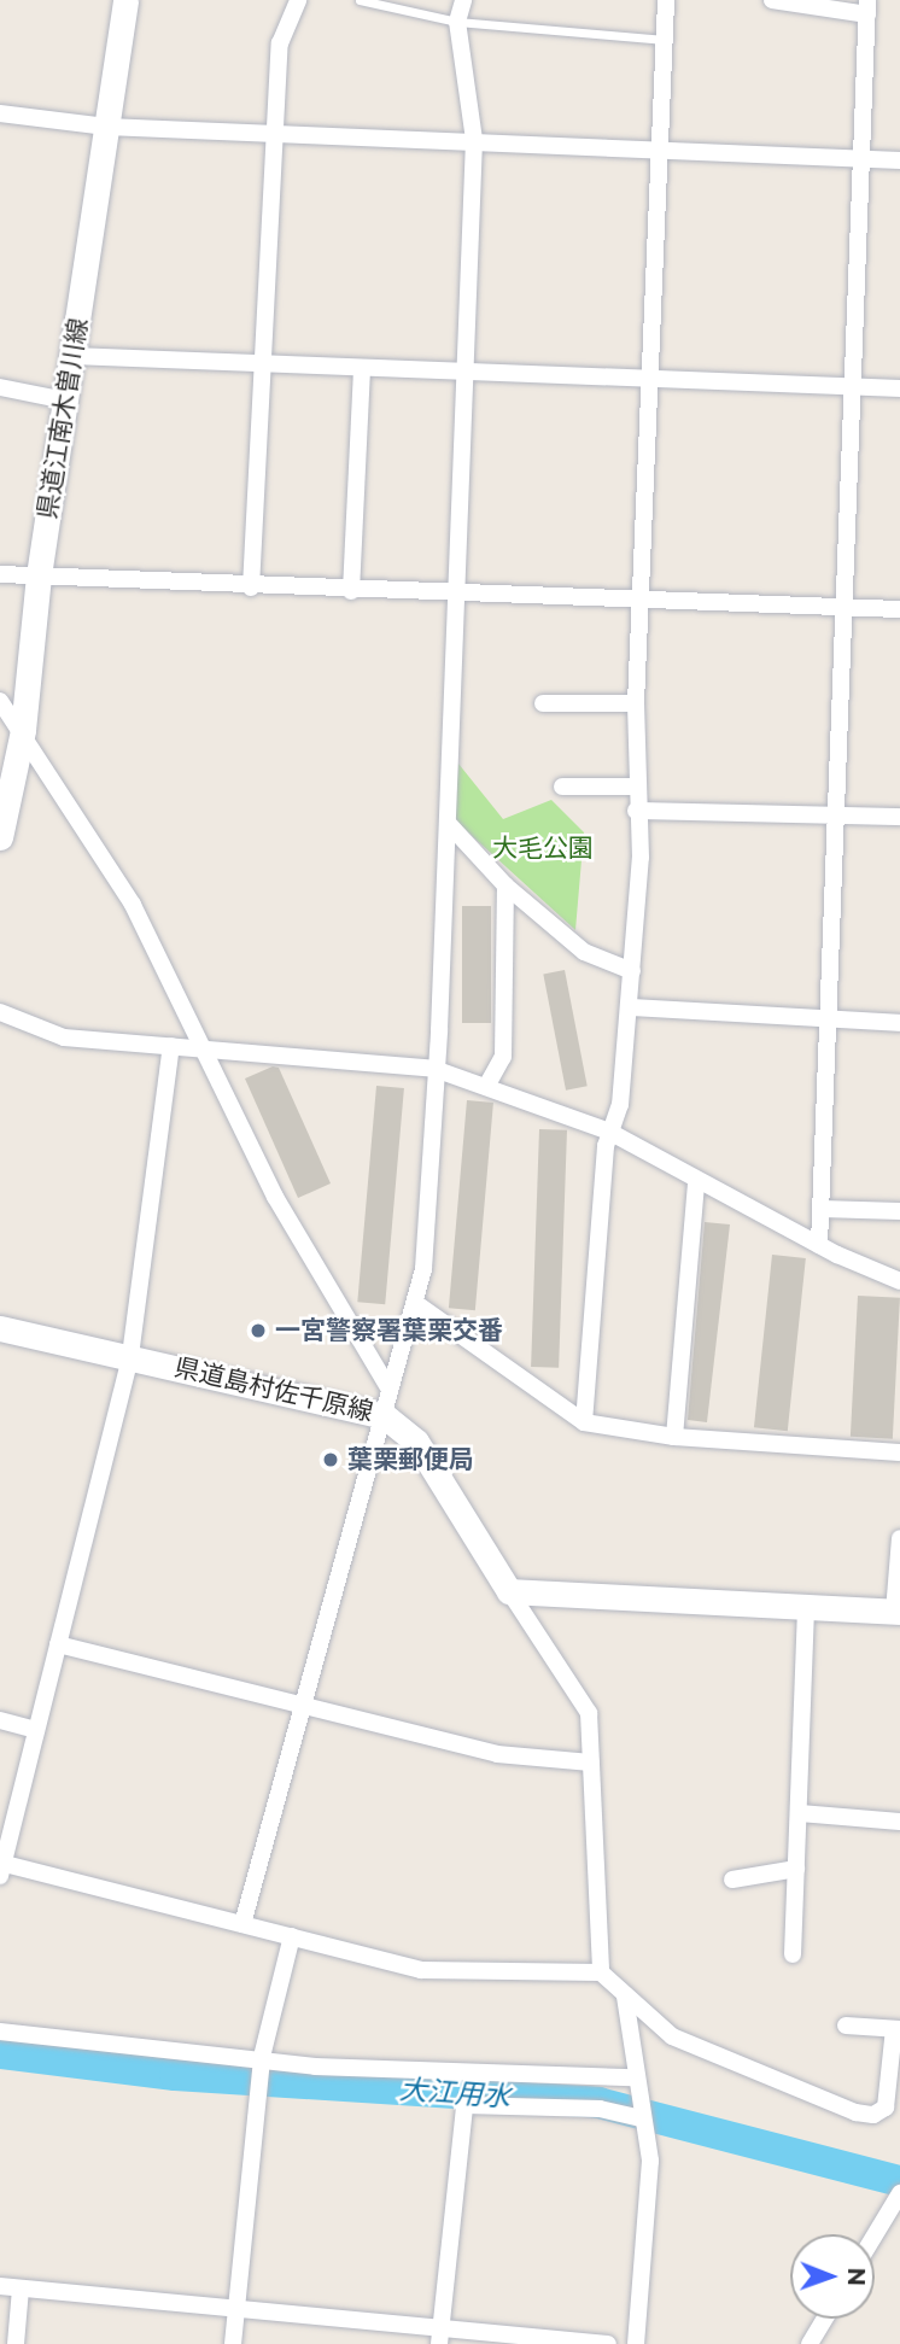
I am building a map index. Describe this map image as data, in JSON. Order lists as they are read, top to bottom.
{
  "streets": {
    "main road": ["県道江南木曽川線", "県道島村佐千原線"]
  },
  "water": ["大江用水"],
  "parks": ["大毛公園"],
  "places": ["一宮警察署葉栗交番", "葉栗郵便局"],
  "north": "right"
}
